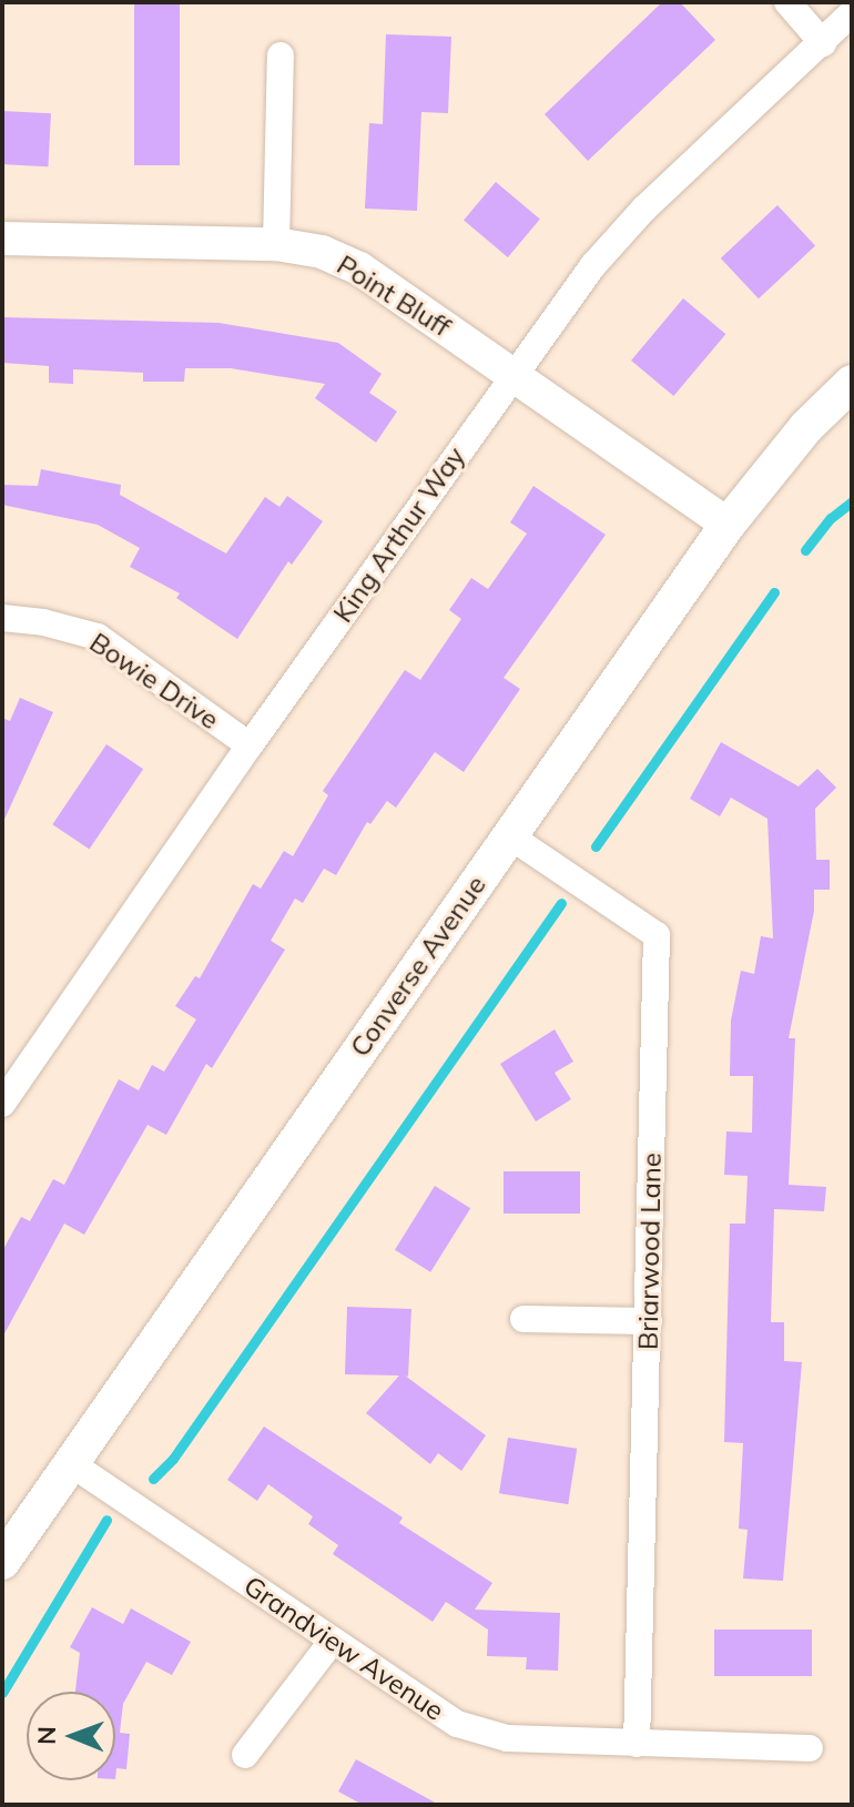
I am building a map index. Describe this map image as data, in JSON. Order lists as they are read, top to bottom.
{
  "streets": {
    "main road": ["Converse Avenue"],
    "street": [
      "Point Bluff",
      "King Arthur Way",
      "Bowie Drive",
      "Briarwood Lane",
      "Grandview Avenue"
    ]
  },
  "crossings": [
    ["Point Bluff", "King Arthur Way"],
    ["Point Bluff", "Converse Avenue"],
    ["King Arthur Way", "Bowie Drive"],
    ["Converse Avenue", "Briarwood Lane"],
    ["Converse Avenue", "Grandview Avenue"],
    ["Briarwood Lane", "Grandview Avenue"]
  ],
  "north": "left"
}
